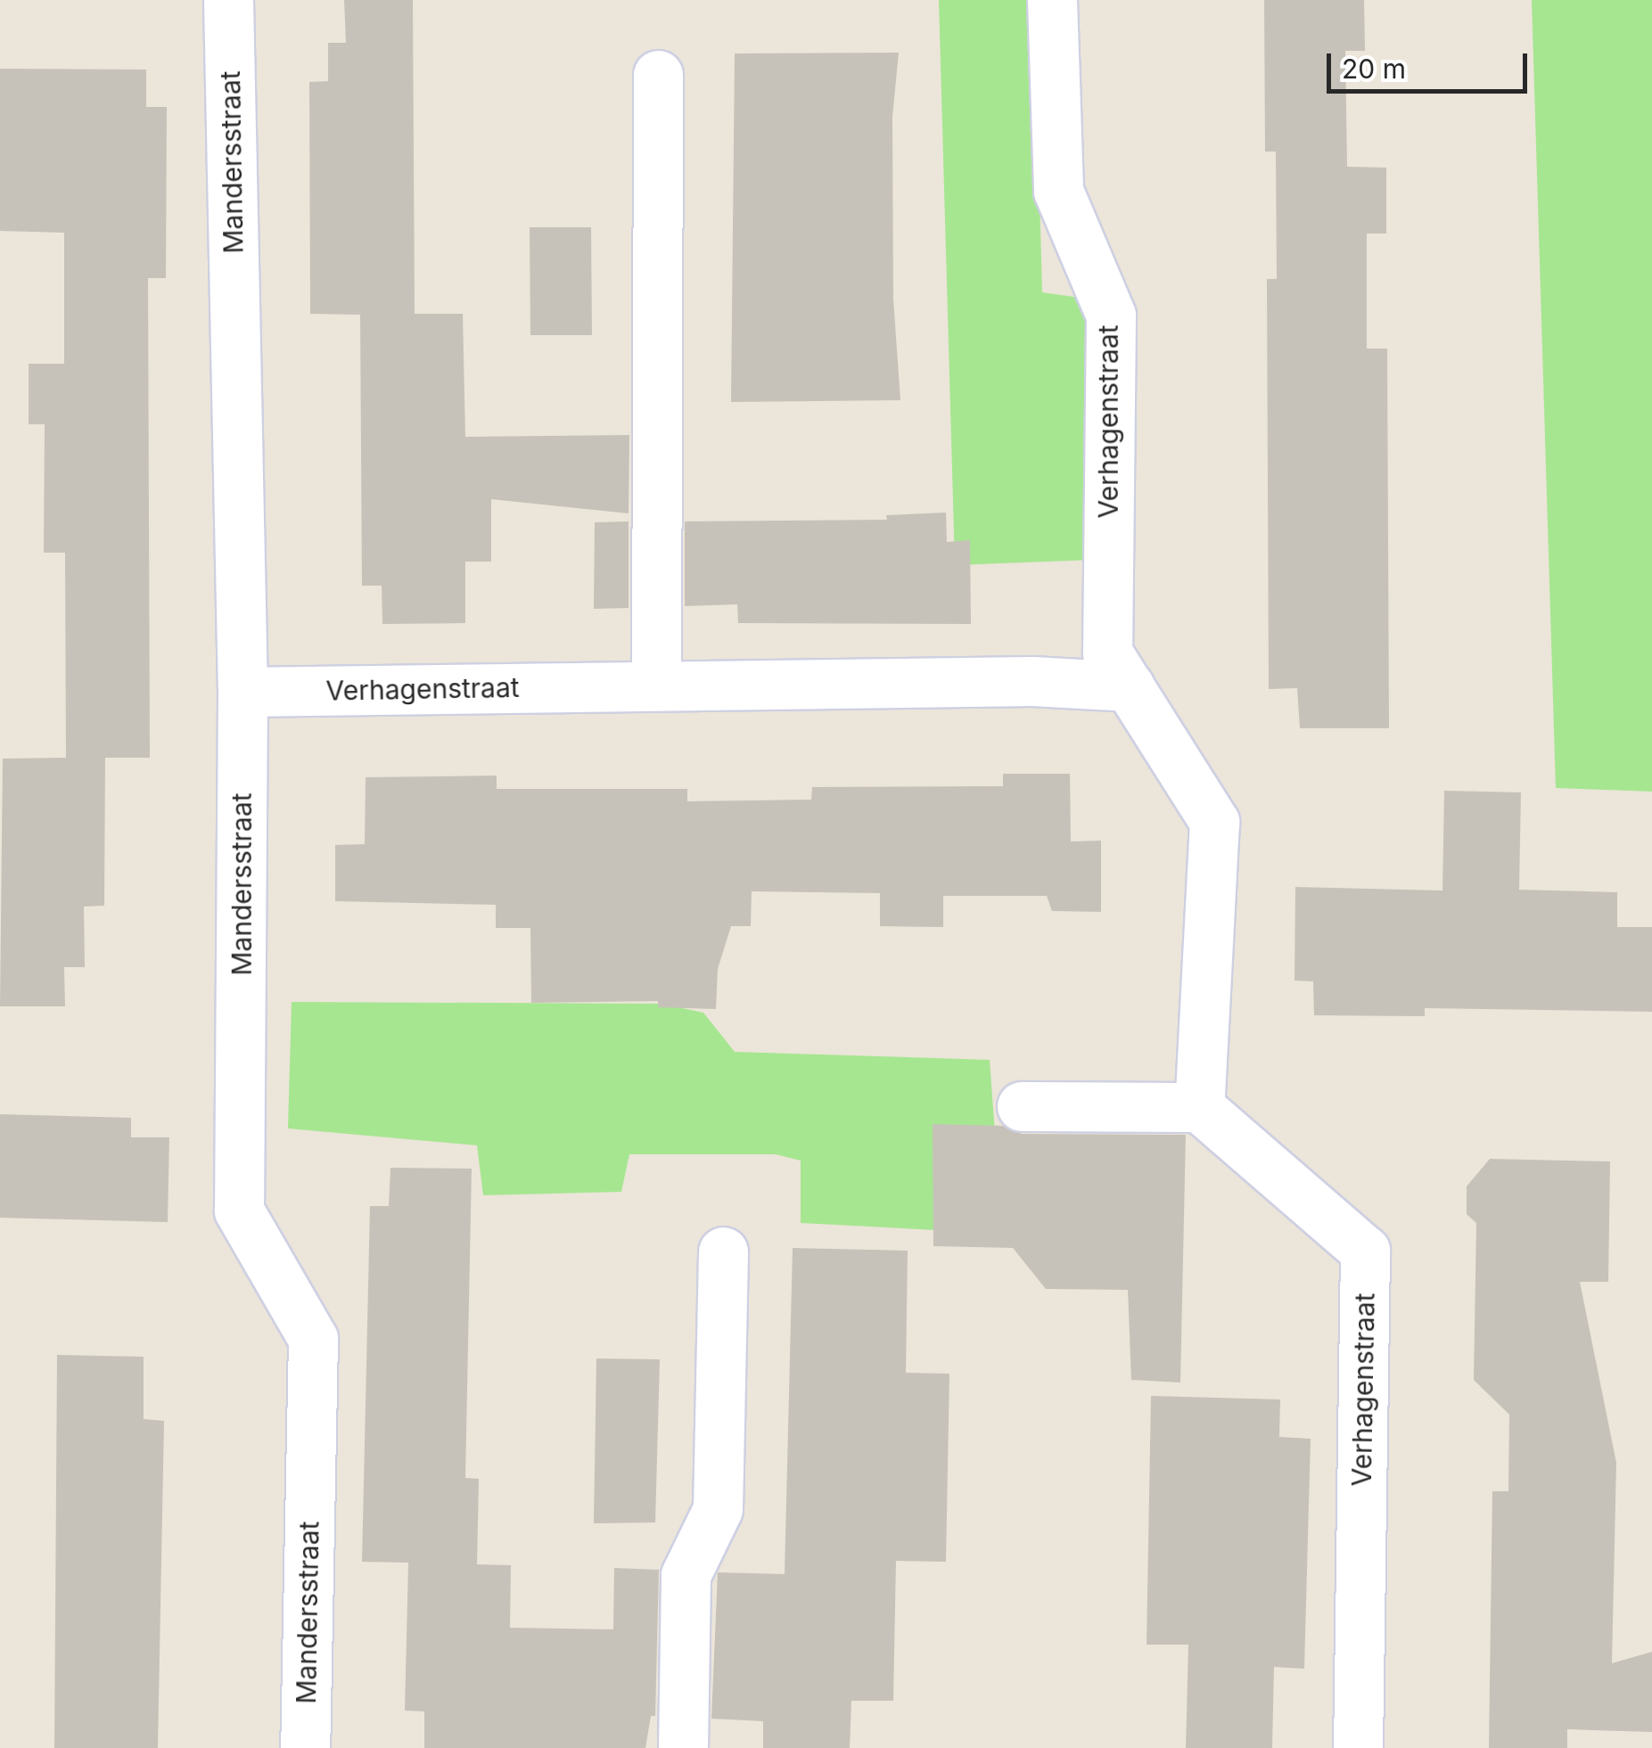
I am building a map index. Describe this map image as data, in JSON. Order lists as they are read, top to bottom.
{
  "streets": {
    "street": ["Mandersstraat", "Verhagenstraat"]
  },
  "crossings": [
    ["Mandersstraat", "Verhagenstraat"]
  ],
  "scale_bar": "20 m"
}
